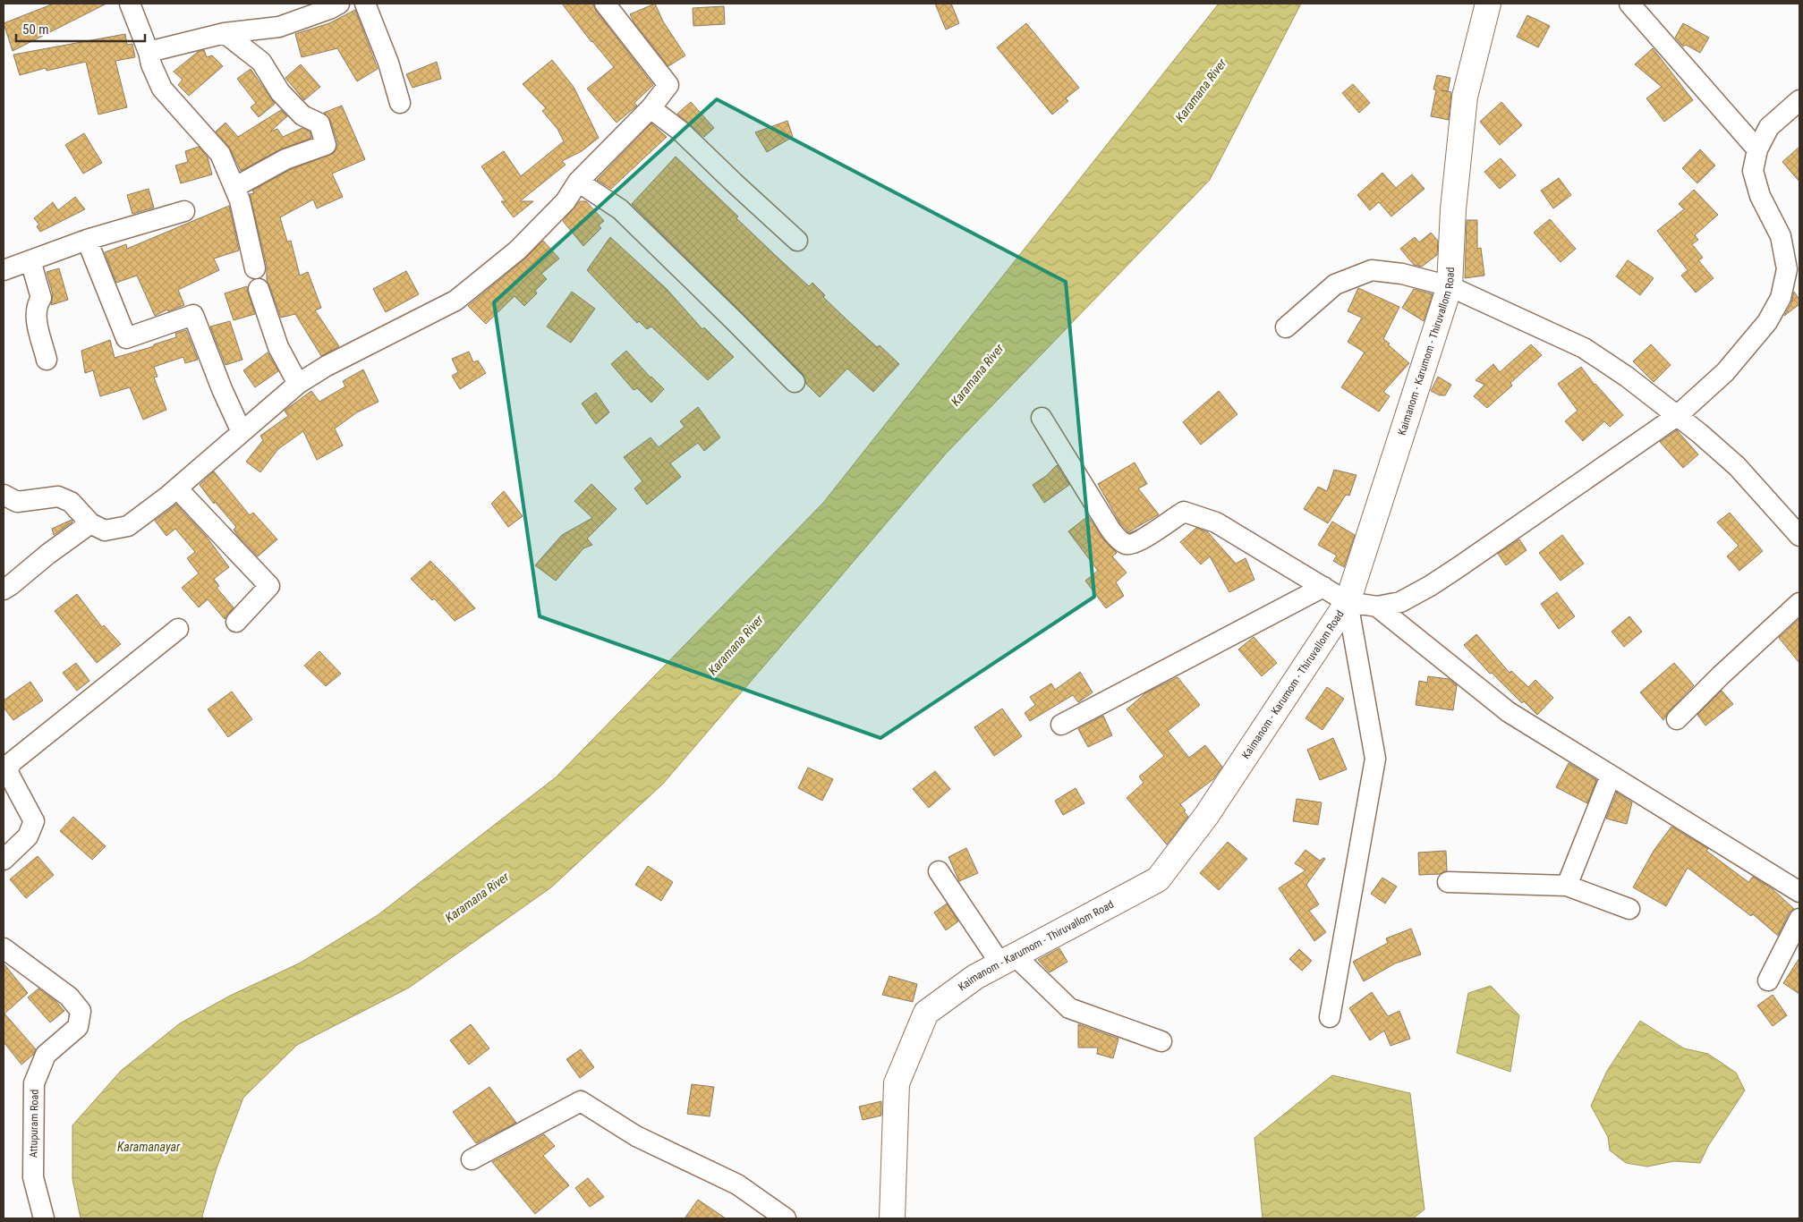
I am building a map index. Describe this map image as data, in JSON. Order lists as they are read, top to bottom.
{
  "streets": {
    "main road": ["Kaimanom - Karumom - Thiruvallom Road"],
    "street": ["Attupuram Road"]
  },
  "water": ["Karamana River", "Karamanayar"],
  "scale_bar": "50 m"
}
